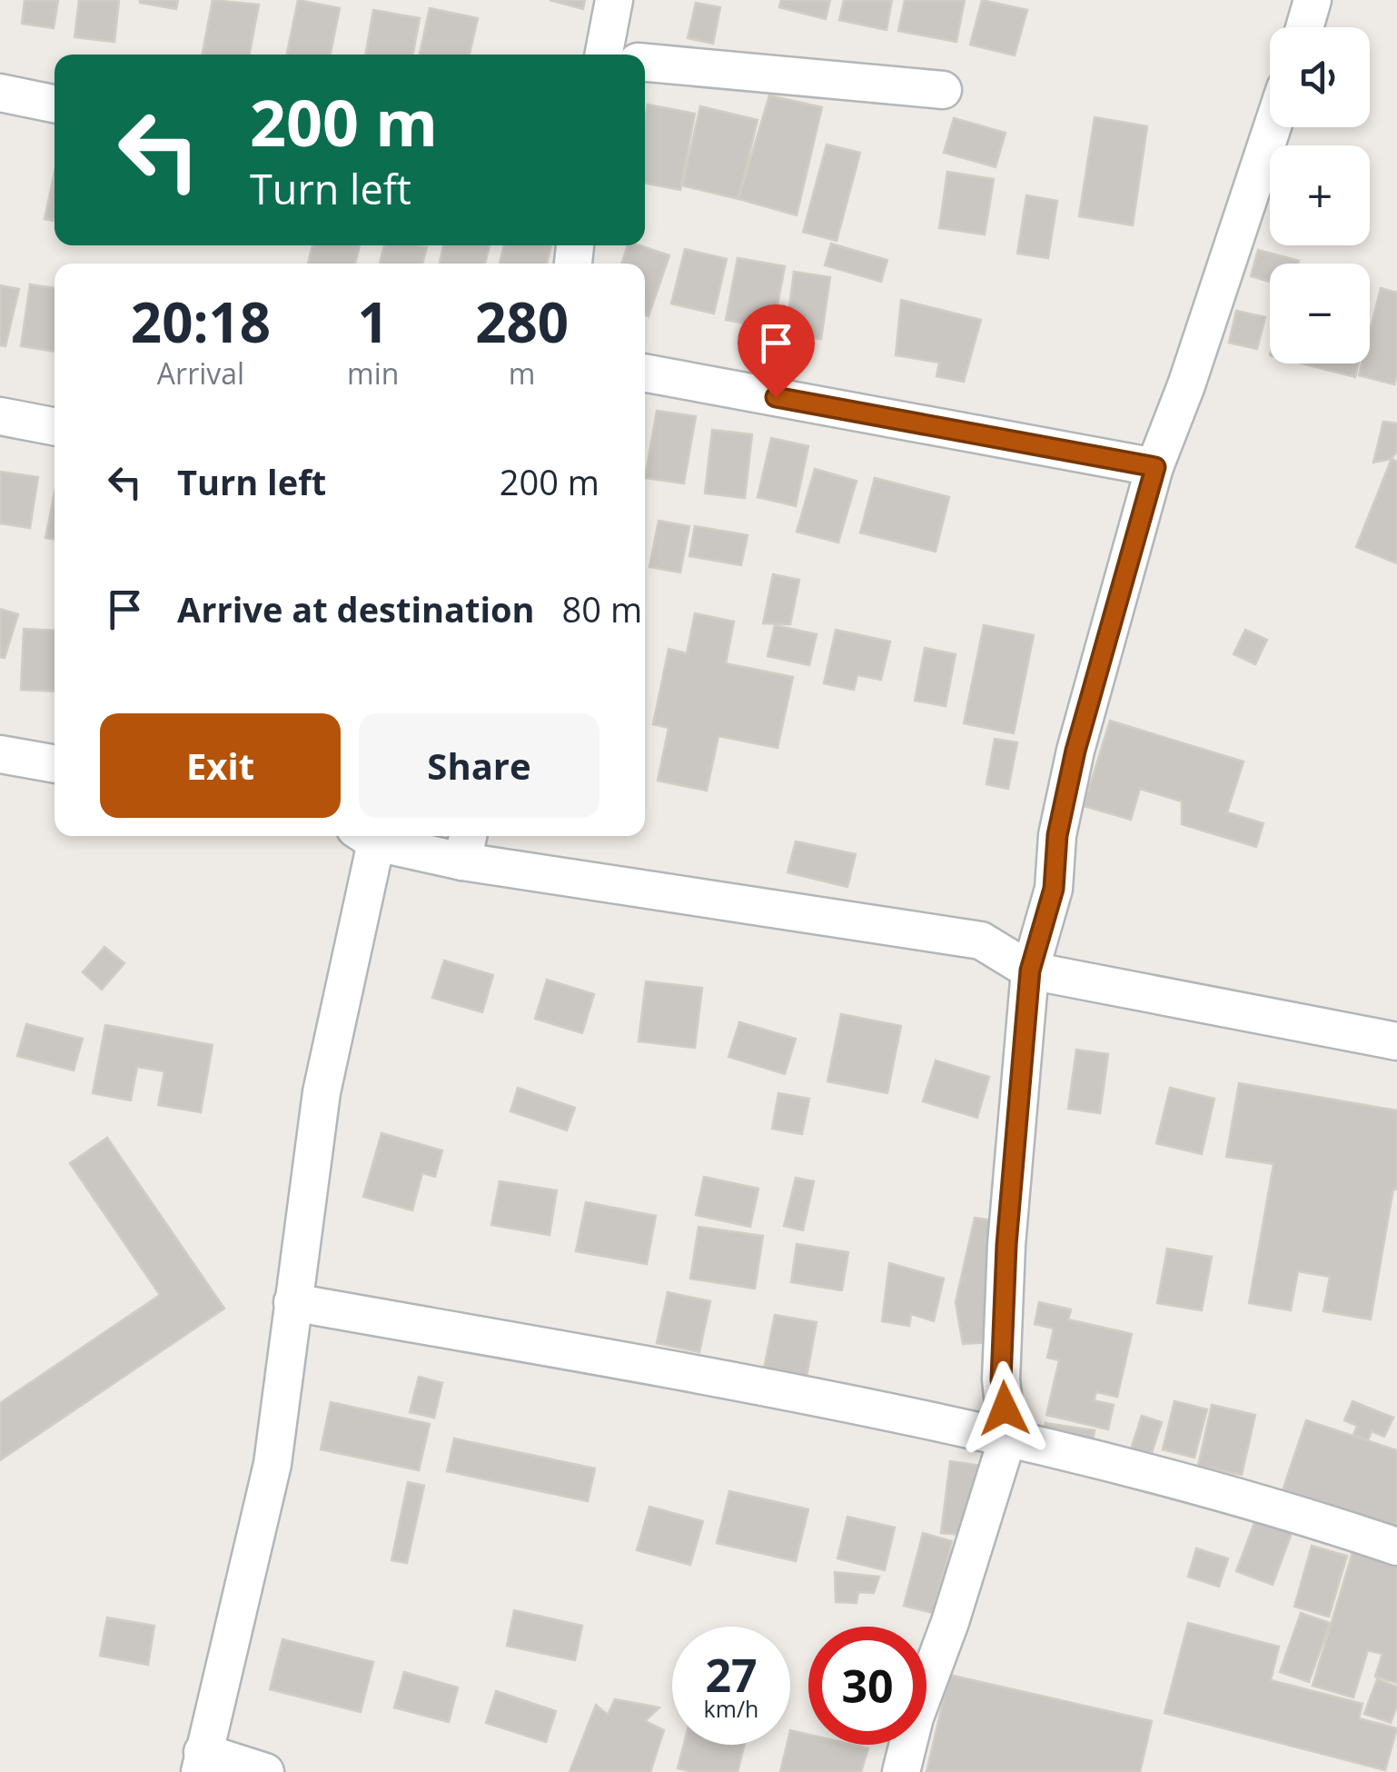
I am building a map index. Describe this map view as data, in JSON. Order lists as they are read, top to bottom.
{
  "page": {
    "map_buttons": ["+", "−"],
    "turn": ["200 m", "Turn left"],
    "eta": [
      "20:18",
      "Arrival",
      "1",
      "min",
      "280",
      "m"
    ],
    "list": [
      {
        "name": "Turn left",
        "value": "200 m"
      },
      {
        "name": "Arrive at destination",
        "value": "80 m"
      }
    ],
    "buttons": ["Exit", "Share"],
    "speed": "27 km/h",
    "limit": "30"
  }
}
